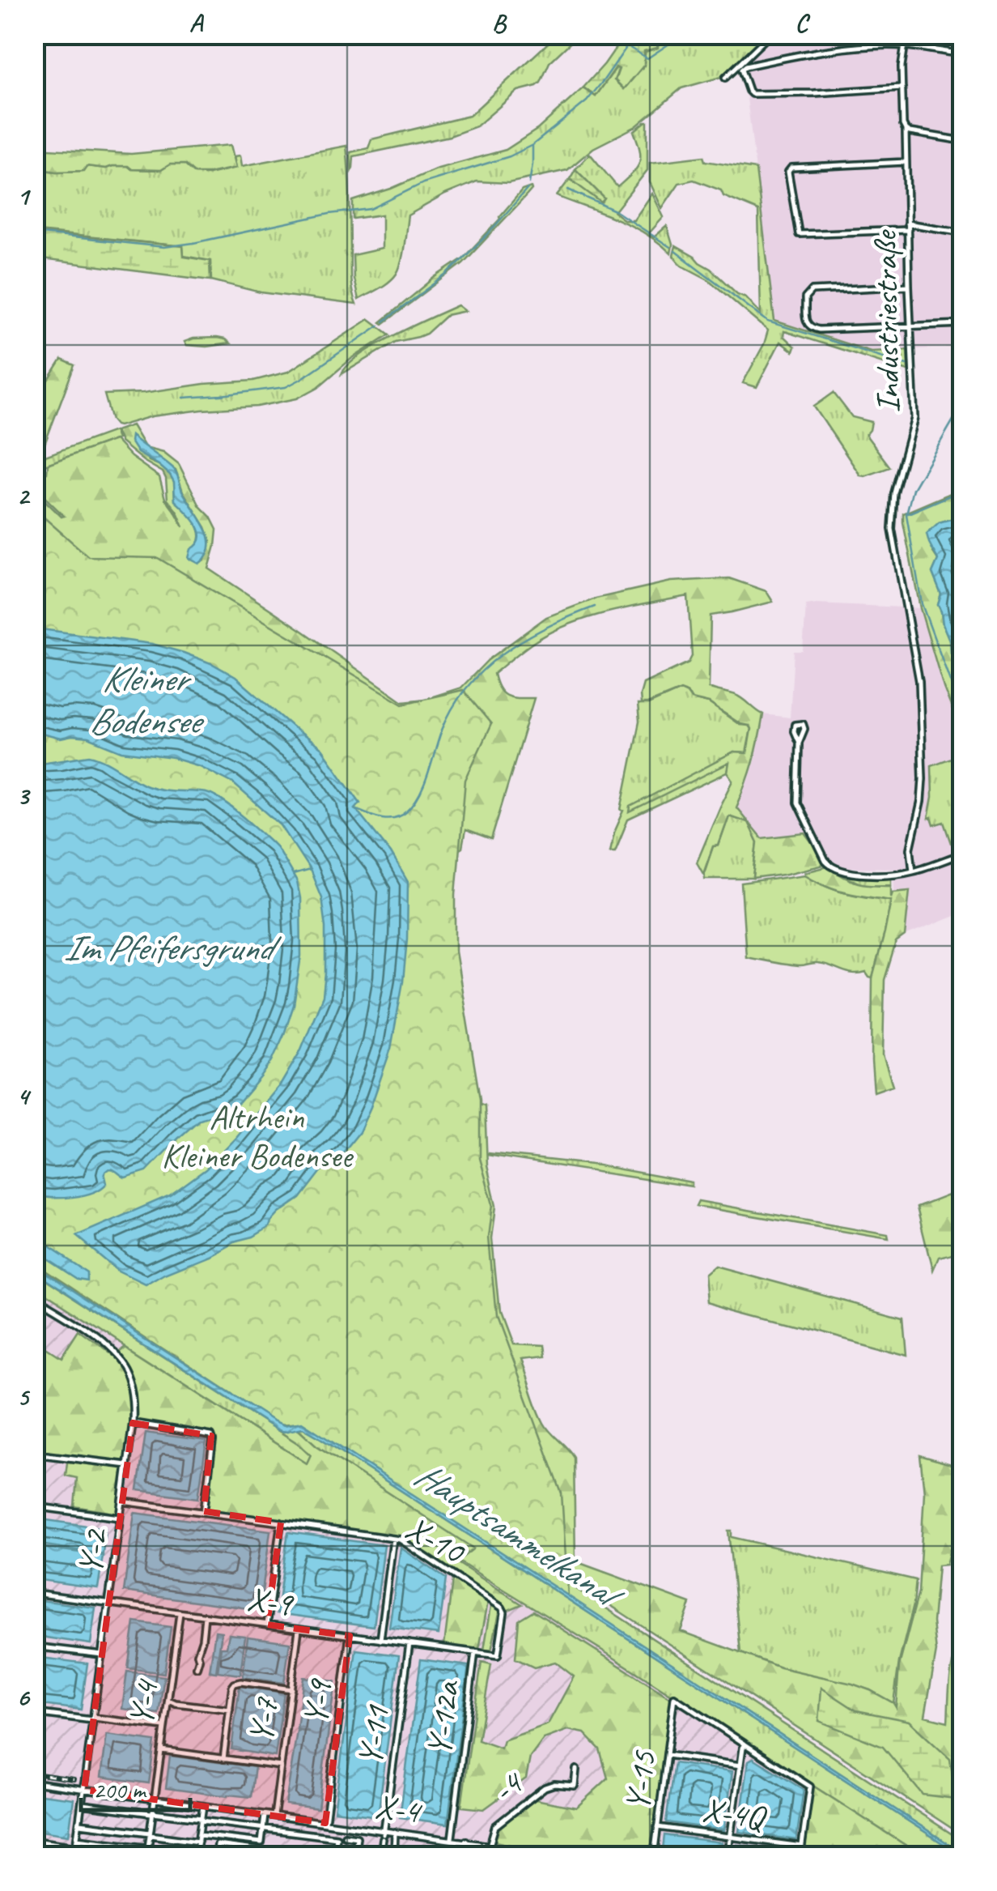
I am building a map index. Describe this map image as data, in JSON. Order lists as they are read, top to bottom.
{
  "streets": {
    "street": [
      "Industriestraße",
      "X-10",
      "Y-2",
      "X-9",
      "Y-9",
      "Y-4",
      "Y-12a",
      "Y-7",
      "Y-11",
      "Y-15",
      "-4",
      "X-4",
      "X-4Q"
    ]
  },
  "crossings": [
    ["X-10", "Y-2"],
    ["X-10", "Y-12a"],
    ["Y-2", "X-9"],
    ["Y-2", "X-4"],
    ["X-9", "Y-9"],
    ["X-9", "Y-4"],
    ["X-9", "Y-12a"],
    ["X-9", "Y-7"],
    ["X-9", "Y-11"],
    ["Y-9", "X-4"],
    ["Y-4", "X-4"],
    ["Y-12a", "X-4"],
    ["Y-7", "X-4"],
    ["Y-11", "X-4"],
    ["Y-15", "X-4Q"],
    ["-4", "X-4"]
  ],
  "water": ["Kleiner Bodensee", "Im Pfeifersgrund", "Hauptsammelkanal"],
  "parks": ["Altrhein Kleiner Bodensee"],
  "scale_bar": "200 m",
  "grid": {
    "columns": ["A", "B", "C"],
    "rows": [
      "1",
      "2",
      "3",
      "4",
      "5",
      "6"
    ]
  }
}
